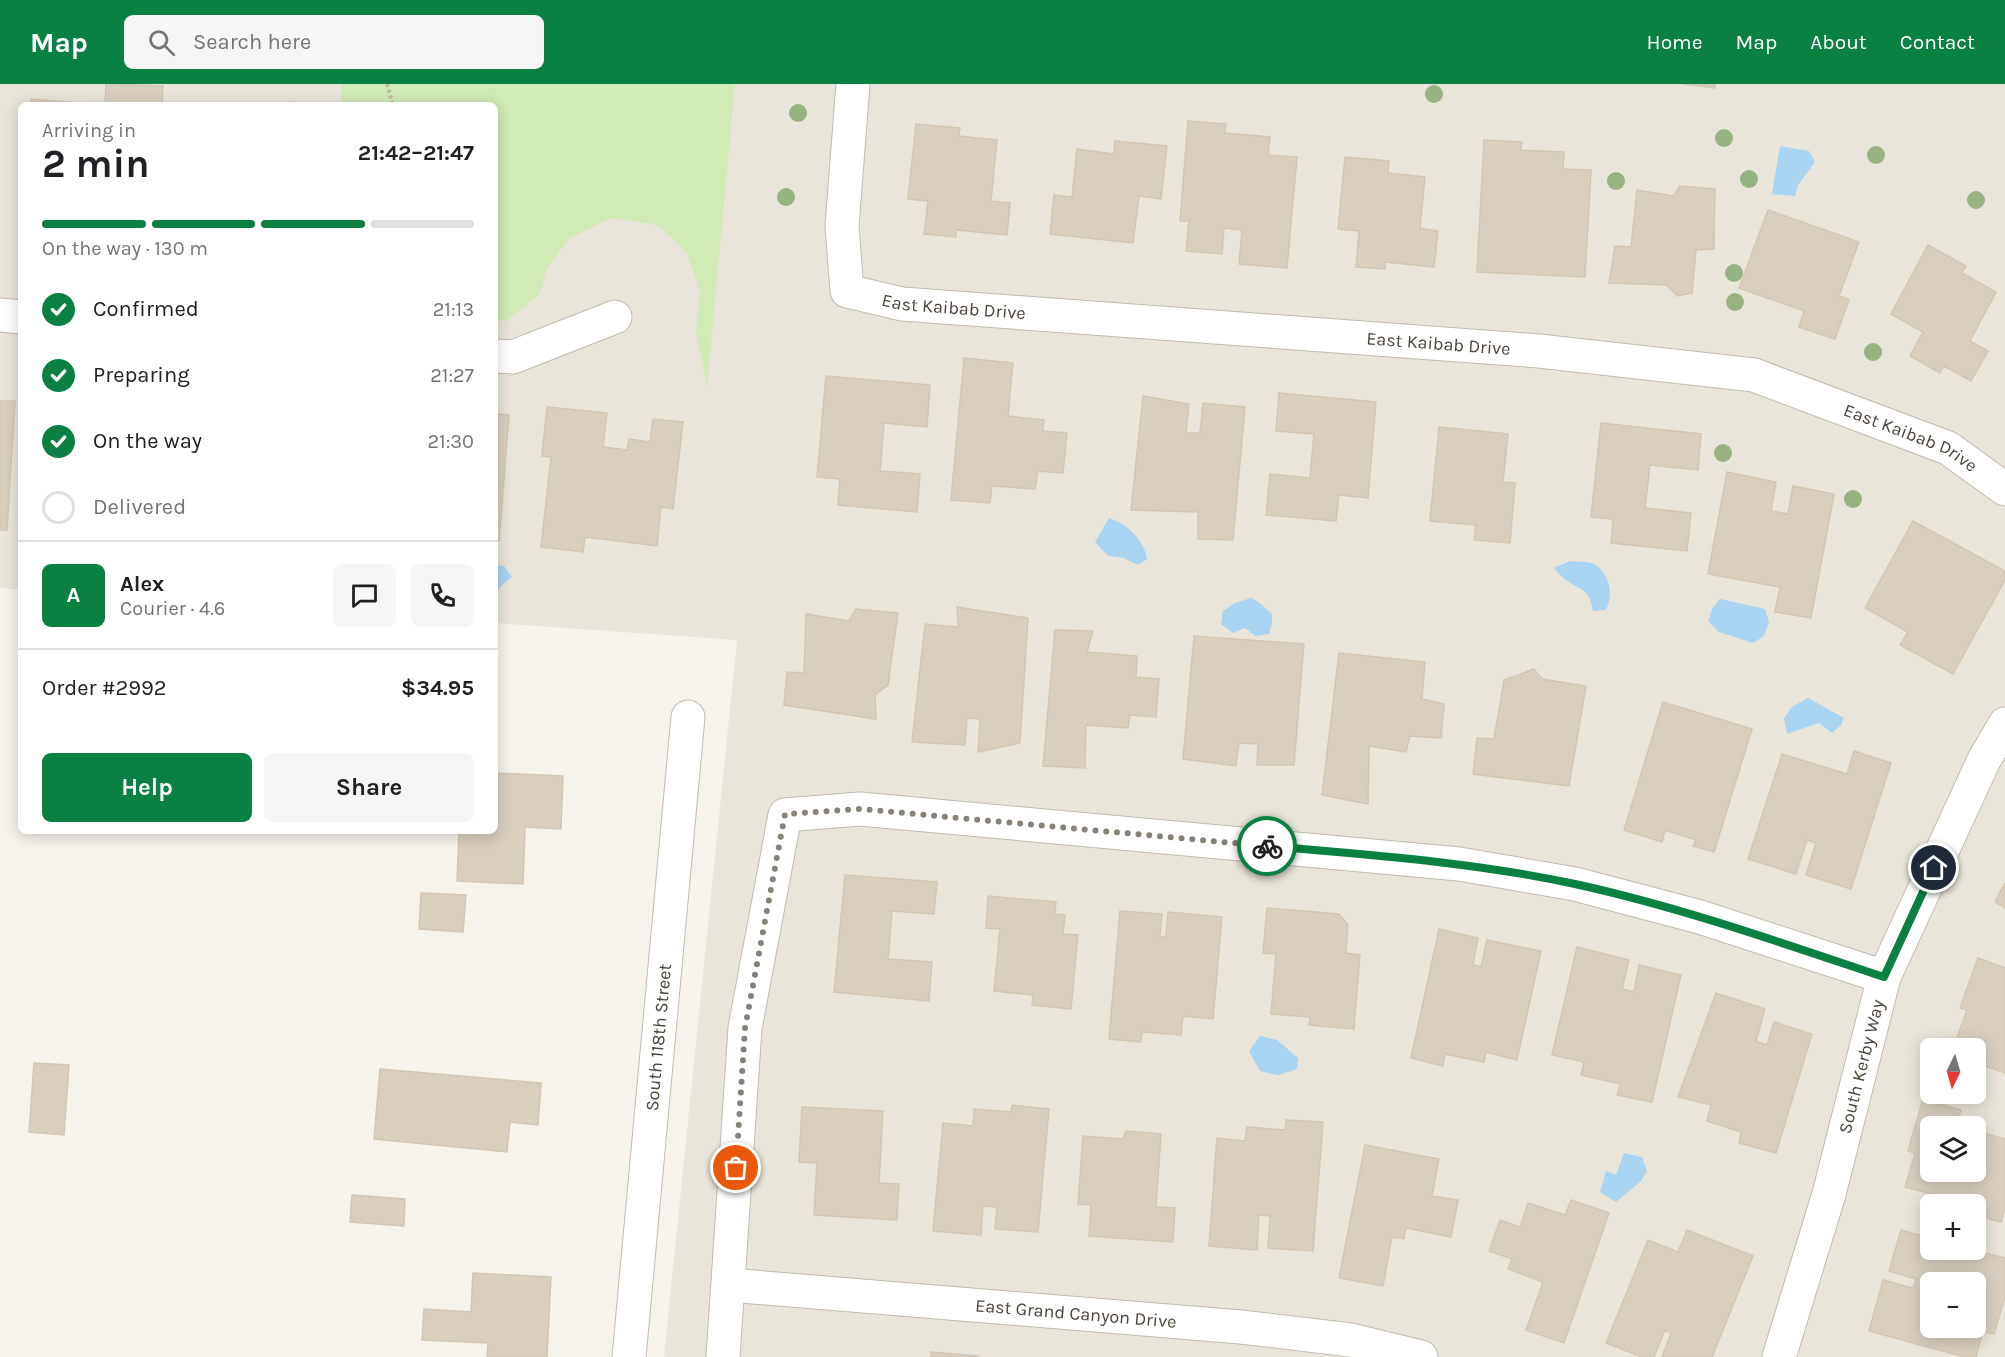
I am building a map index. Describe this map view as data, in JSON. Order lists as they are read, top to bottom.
{
  "streets": {
    "street": [
      "East Kaibab Drive",
      "South 118th Street",
      "South Kerby Way",
      "East Grand Canyon Drive"
    ]
  },
  "north": "bottom",
  "page": {
    "header": "Map",
    "search": "Search here",
    "nav": [
      "Home",
      "Map",
      "About",
      "Contact"
    ],
    "heading": ["2 min", "Arriving in", "21:42–21:47"],
    "panel": [
      "Alex",
      "Courier · 4.6",
      "Order #2992",
      "$34.95"
    ],
    "bar": "On the way · 130 m",
    "list": [
      ["Confirmed", "21:13"],
      ["Preparing", "21:27"],
      ["On the way", "21:30"],
      "Delivered"
    ],
    "round": "A",
    "buttons": ["Help", "Share"],
    "map_buttons": ["+", "−"]
  }
}
